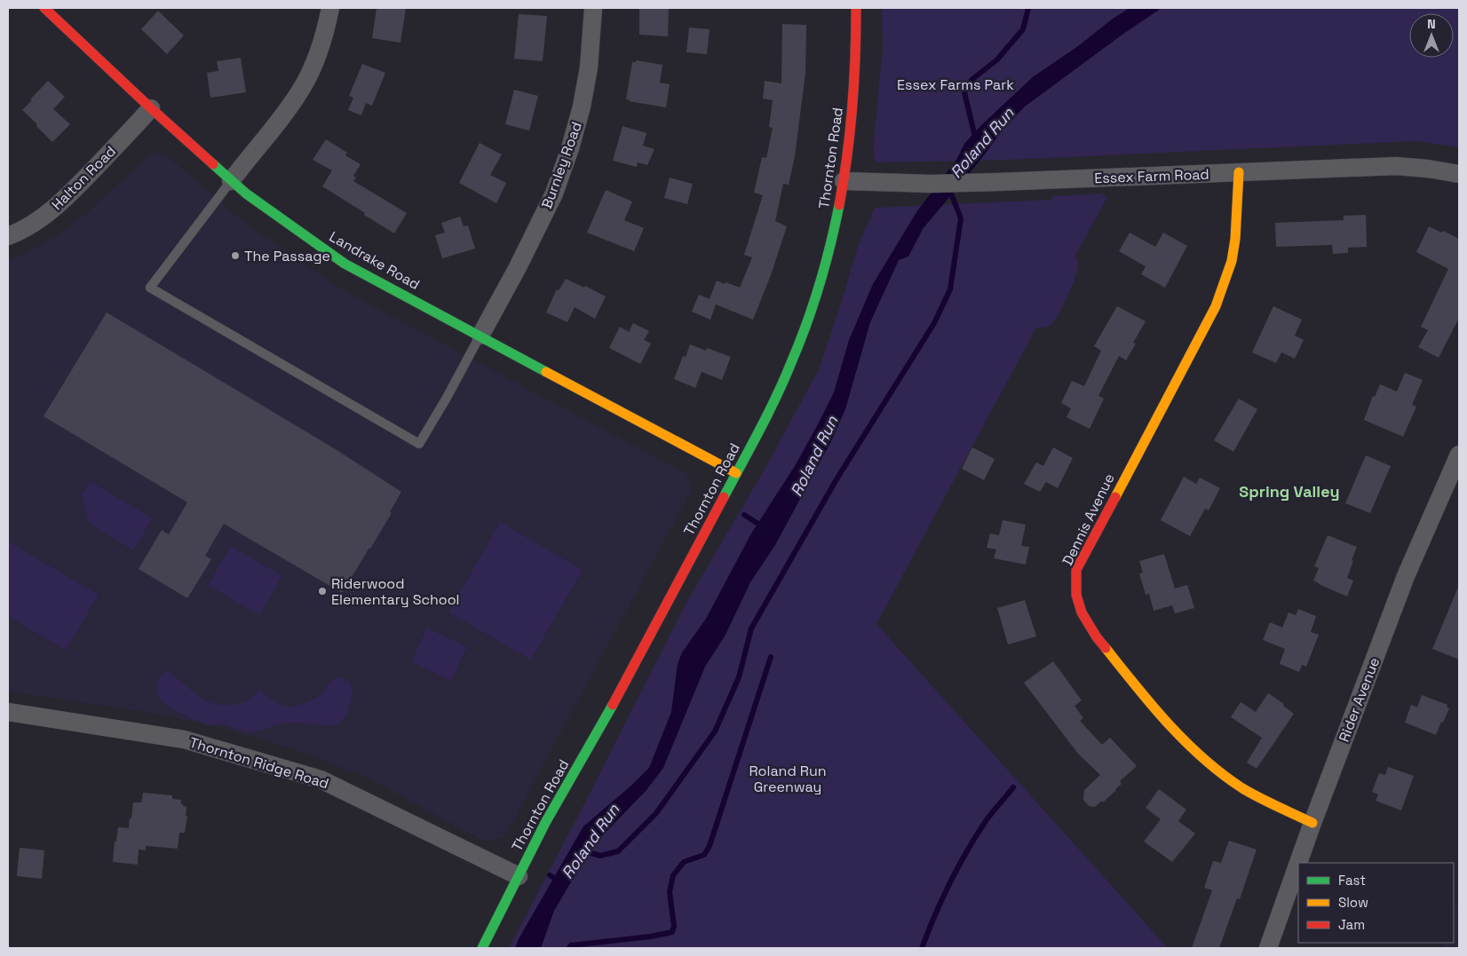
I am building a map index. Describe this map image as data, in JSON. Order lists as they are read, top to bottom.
{
  "streets": {
    "street": [
      "Thornton Road",
      "Burnley Road",
      "Essex Farm Road",
      "Halton Road",
      "Landrake Road",
      "Dennis Avenue",
      "Rider Avenue",
      "Thornton Ridge Road"
    ]
  },
  "crossings": [
    ["Thornton Road", "Essex Farm Road"],
    ["Thornton Road", "Landrake Road"],
    ["Thornton Road", "Thornton Ridge Road"],
    ["Burnley Road", "Landrake Road"],
    ["Essex Farm Road", "Dennis Avenue"],
    ["Halton Road", "Landrake Road"],
    ["Dennis Avenue", "Rider Avenue"]
  ],
  "districts": ["Spring Valley"],
  "water": ["Roland Run"],
  "parks": ["Essex Farms Park", "Roland Run Greenway"],
  "places": ["The Passage", "Riderwood Elementary School"],
  "legend": ["Fast", "Slow", "Jam"],
  "north": "top"
}
